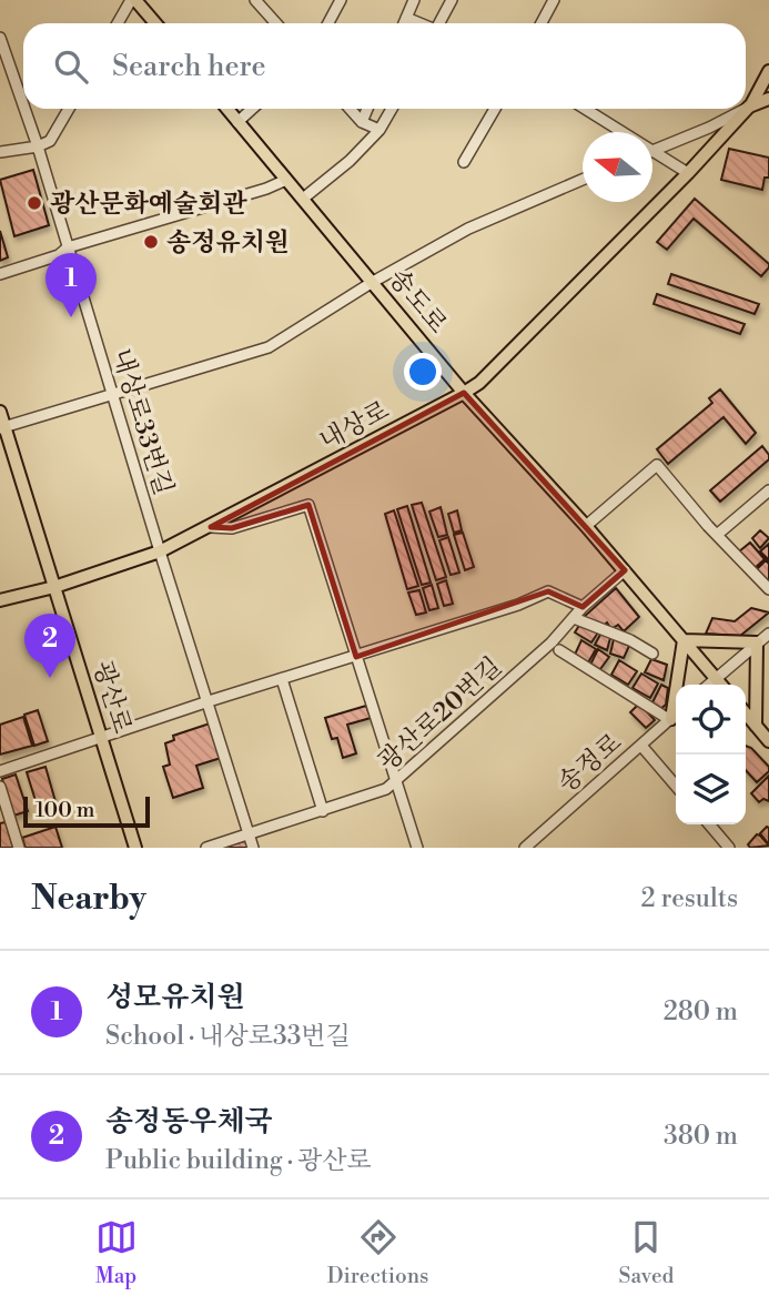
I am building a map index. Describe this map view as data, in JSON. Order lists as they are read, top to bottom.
{
  "streets": {
    "main road": ["송도로", "내상로", "광산로"],
    "street": ["내상로33번길", "광산로20번길", "송정로"]
  },
  "crossings": [
    ["송도로", "내상로"],
    ["송도로", "광산로20번길"],
    ["내상로33번길", "내상로"],
    ["내상로33번길", "광산로20번길"],
    ["내상로", "광산로"]
  ],
  "places": ["광산문화예술회관", "송정유치원"],
  "scale_bar": "100 m",
  "north": "left",
  "page": {
    "search": "Search here",
    "pins": ["1", "2"],
    "scale": "100 m",
    "heading": ["Nearby", "2 results"],
    "list": [
      {
        "mark": "1",
        "name": "성모유치원",
        "note": "School · 내상로33번길",
        "value": "280 m"
      },
      {
        "mark": "2",
        "name": "송정동우체국",
        "note": "Public building · 광산로",
        "value": "380 m"
      }
    ],
    "nav": ["Map", "Directions", "Saved"]
  }
}
